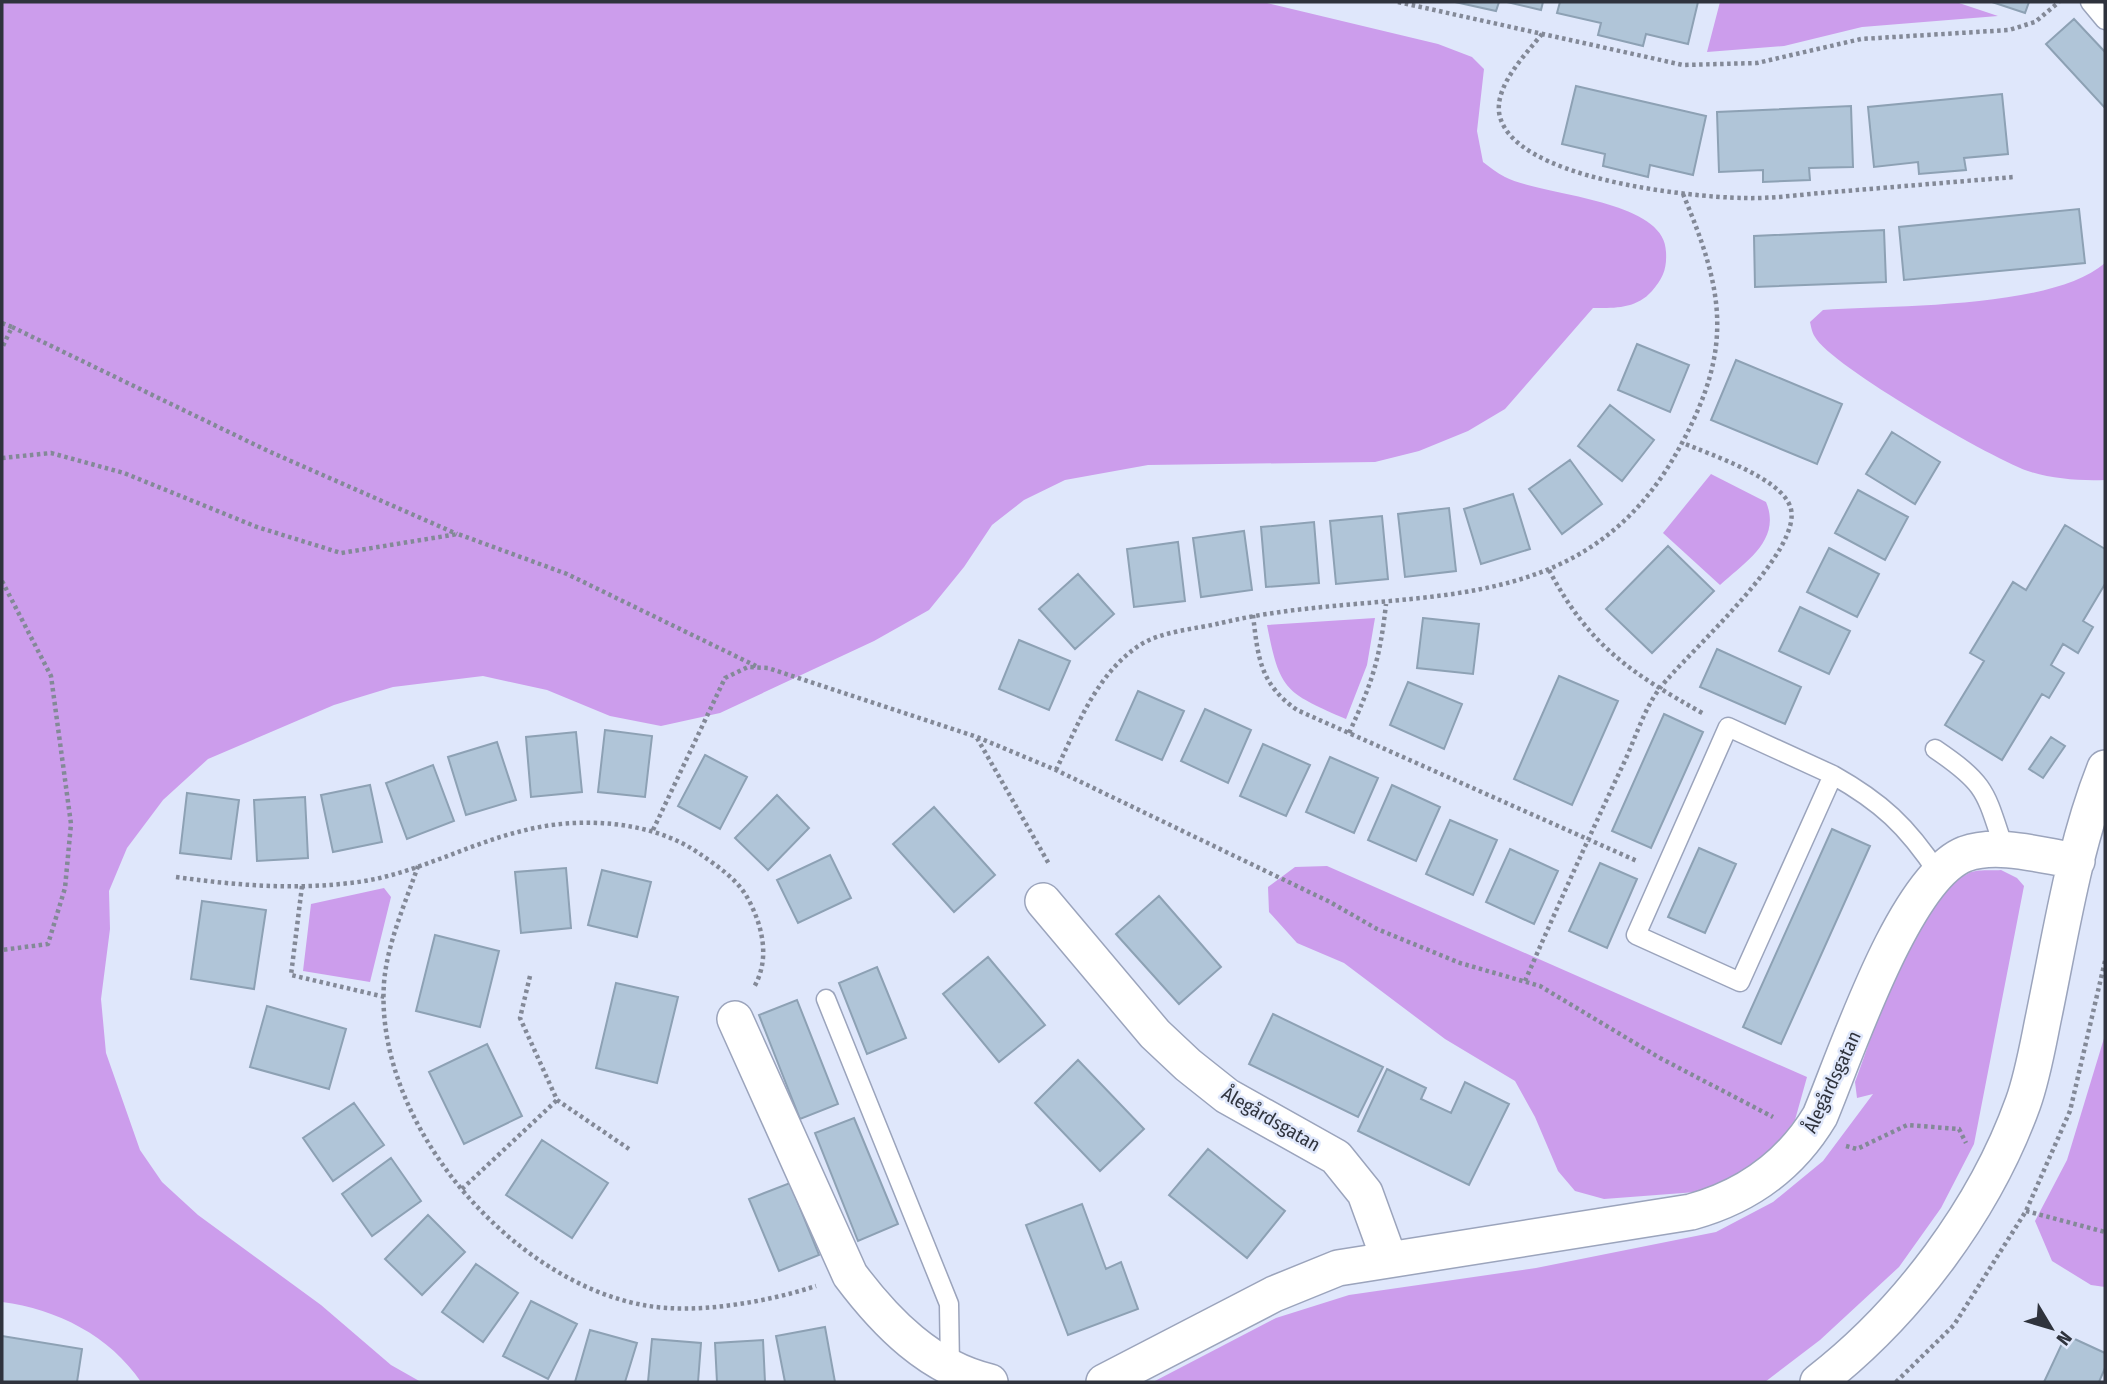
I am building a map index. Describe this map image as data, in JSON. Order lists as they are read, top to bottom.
{
  "streets": {
    "street": ["Ålegårdsgatan"]
  },
  "north": "bottom right"
}
